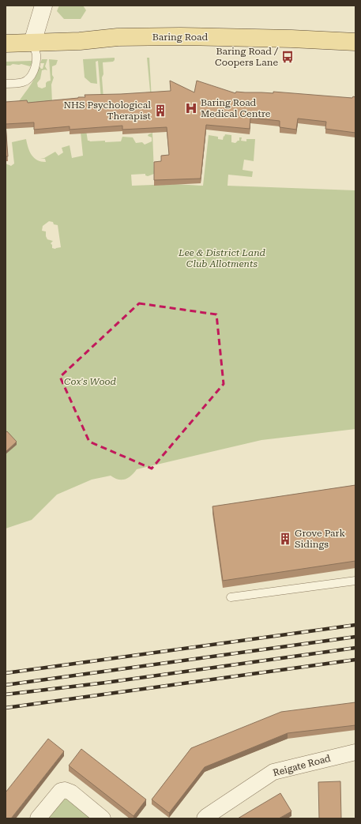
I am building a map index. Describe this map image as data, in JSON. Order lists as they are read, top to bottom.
{
  "streets": {
    "main road": ["Baring Road"],
    "street": ["Reigate Road"]
  },
  "parks": ["Lee & District Land Club Allotments", "Cox's Wood"],
  "places": {
    "bus stop": ["Baring Road / Coopers Lane"],
    "hospital": ["Baring Road Medical Centre"],
    "building": ["NHS Psychological Therapist", "Grove Park Sidings"]
  }
}
